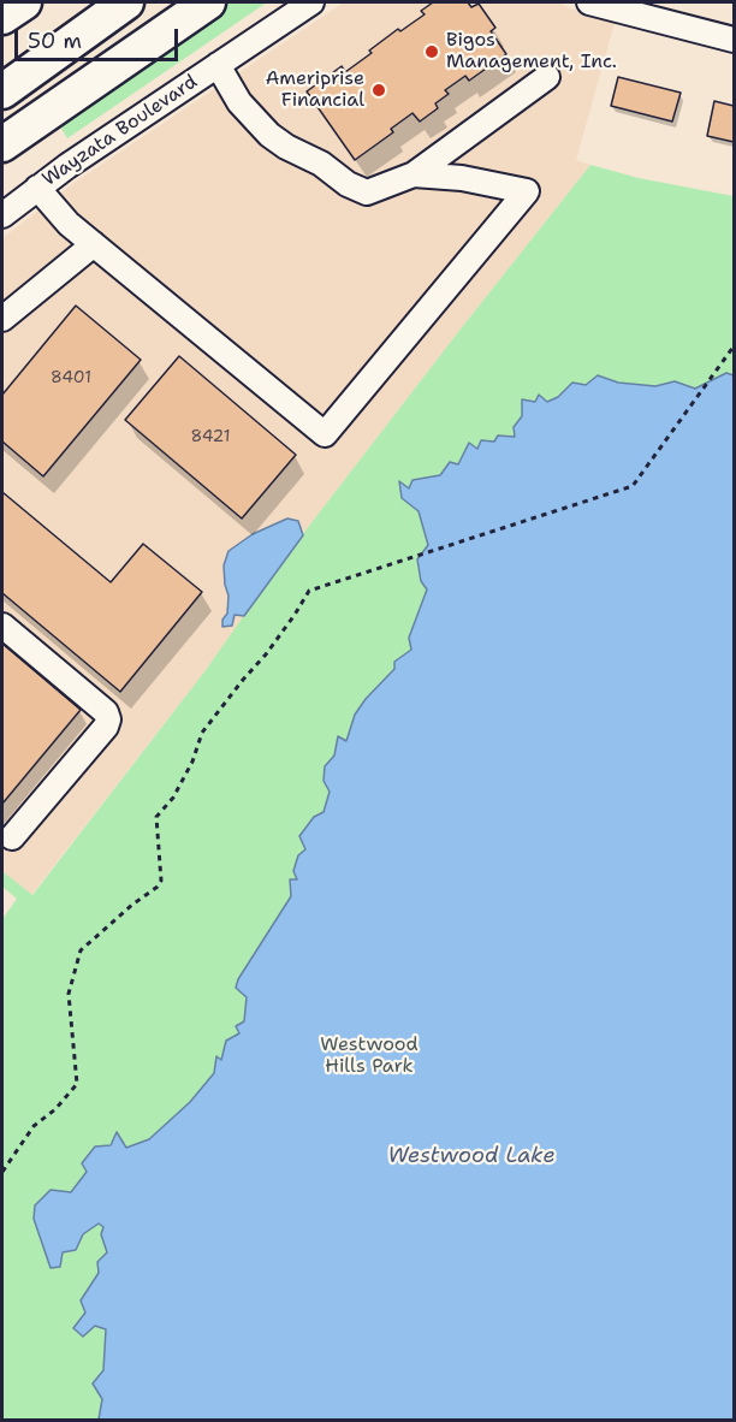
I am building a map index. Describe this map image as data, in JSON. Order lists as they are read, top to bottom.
{
  "streets": {
    "street": ["Wayzata Boulevard"]
  },
  "water": ["Westwood Lake"],
  "parks": ["Westwood Hills Park"],
  "places": ["Bigos Management, Inc.", "Ameriprise Financial"],
  "house_numbers": ["8401", "8421"],
  "scale_bar": "50 m"
}
